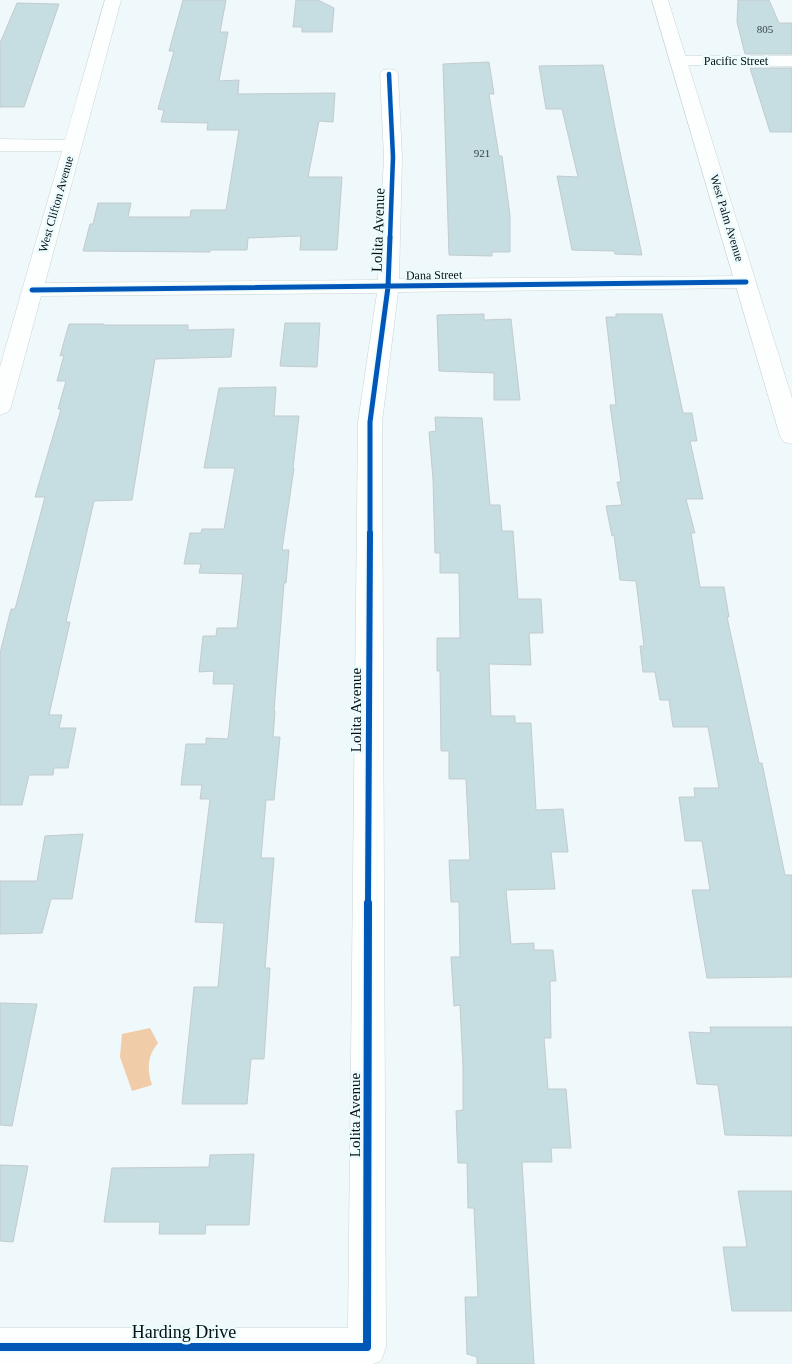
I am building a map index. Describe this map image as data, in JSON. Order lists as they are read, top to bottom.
{
  "streets": {
    "street": [
      "Pacific Street",
      "West Clifton Avenue",
      "West Palm Avenue",
      "Lolita Avenue",
      "Dana Street",
      "Harding Drive"
    ]
  },
  "crossings": [
    ["Pacific Street", "West Palm Avenue"],
    ["West Clifton Avenue", "Dana Street"],
    ["West Palm Avenue", "Dana Street"],
    ["Lolita Avenue", "Dana Street"],
    ["Lolita Avenue", "Harding Drive"]
  ],
  "house_numbers": ["805", "921"]
}
